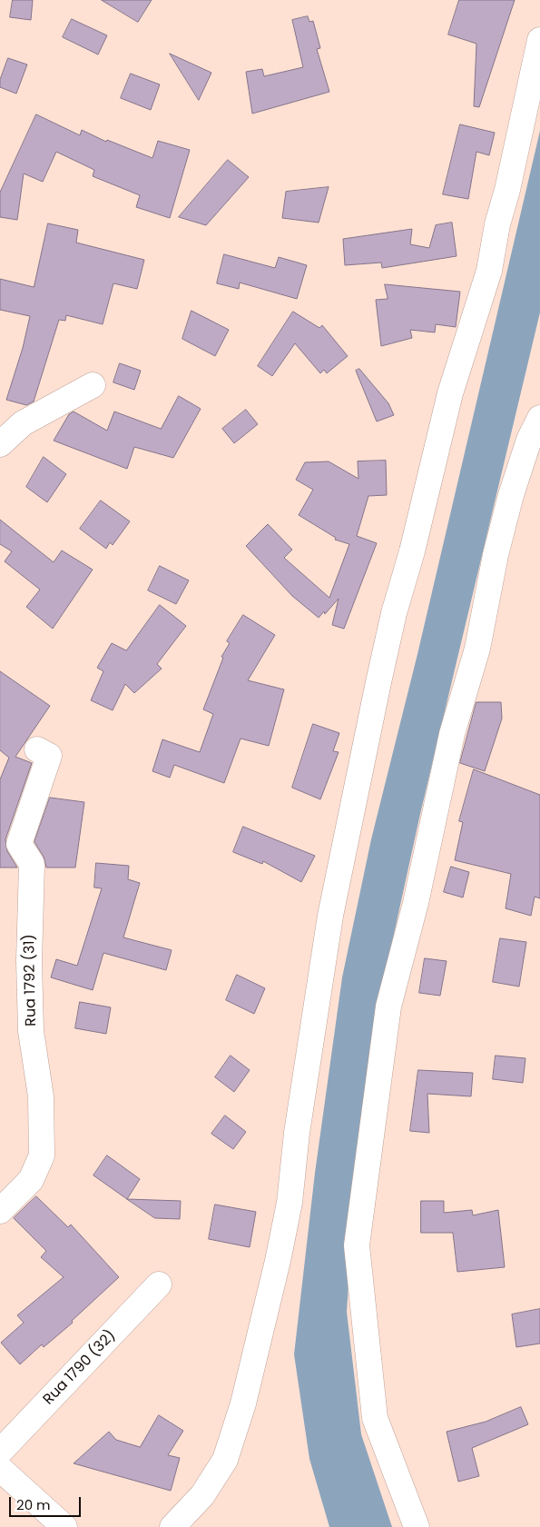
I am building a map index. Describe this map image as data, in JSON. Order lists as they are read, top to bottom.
{
  "streets": {
    "street": ["Rua 1792 (31)", "Rua 1790 (32)"]
  },
  "scale_bar": "20 m"
}
